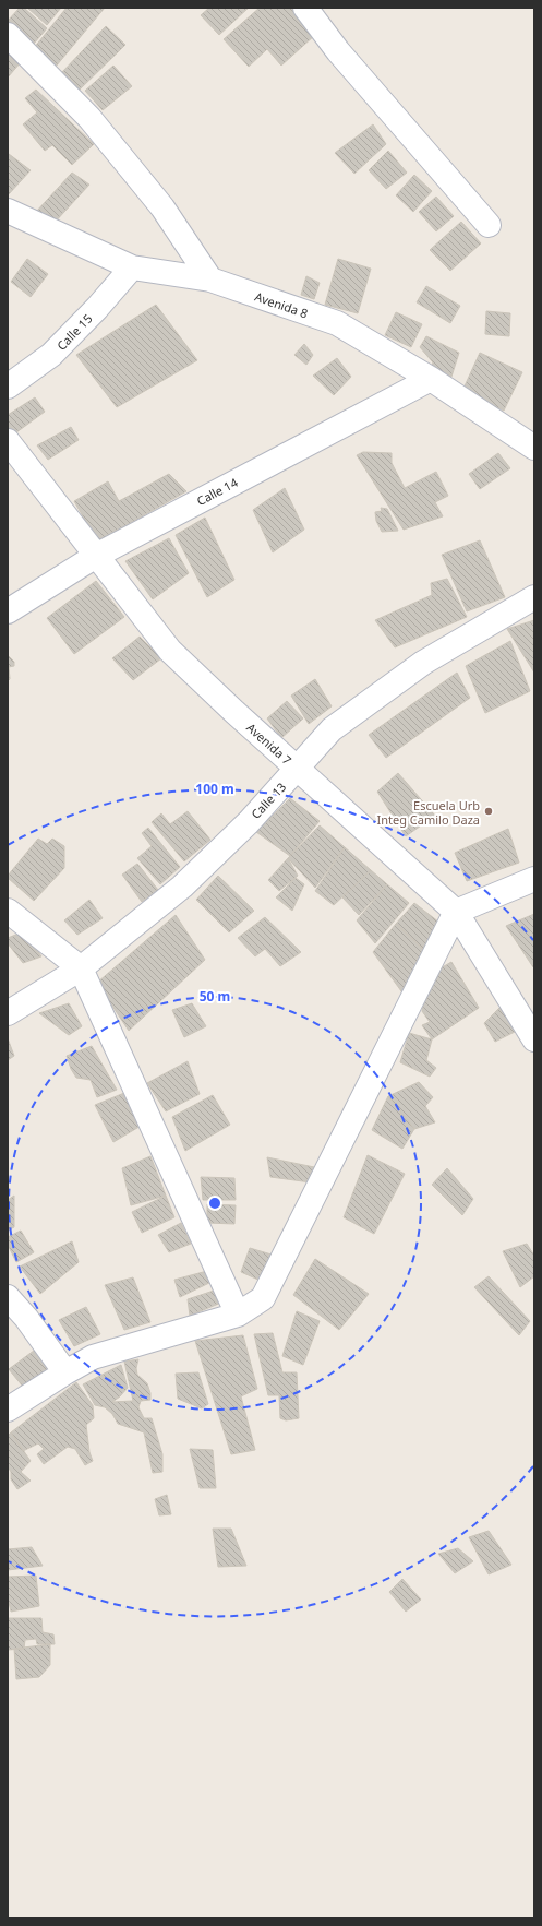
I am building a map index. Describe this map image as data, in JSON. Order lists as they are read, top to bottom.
{
  "streets": {
    "street": [
      "Avenida 8",
      "Calle 15",
      "Calle 14",
      "Avenida 7",
      "Calle 13"
    ]
  },
  "crossings": [
    ["Avenida 8", "Calle 15"],
    ["Avenida 8", "Calle 14"],
    ["Calle 14", "Avenida 7"],
    ["Avenida 7", "Calle 13"]
  ],
  "places": ["Escuela Urb Integ Camilo Daza"],
  "rings": ["100 m", "50 m"]
}
